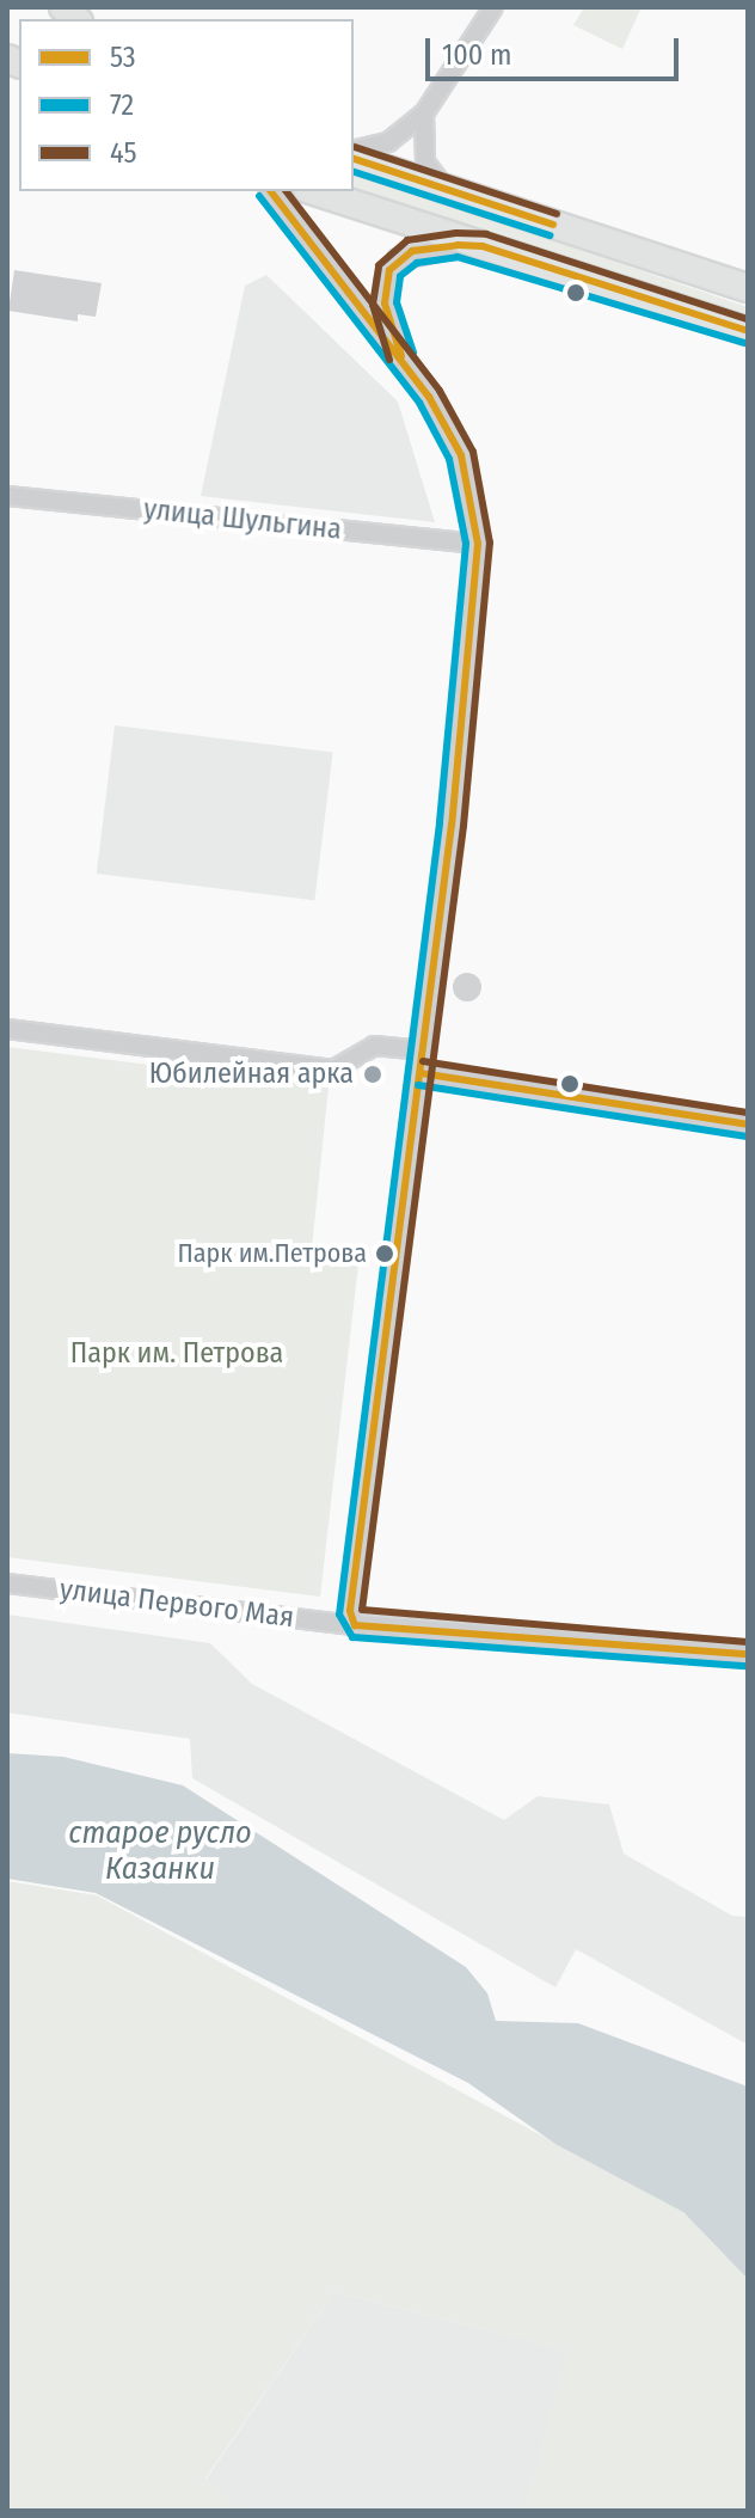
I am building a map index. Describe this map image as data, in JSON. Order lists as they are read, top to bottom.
{
  "streets": {
    "street": ["улица Шульгина", "улица Первого Мая"]
  },
  "water": ["старое русло Казанки"],
  "parks": ["Парк им. Петрова"],
  "places": ["Юбилейная арка", "Парк им.Петрова"],
  "lines": ["transit line 45", "transit line 53", "transit line 72"],
  "legend": ["53", "72", "45"],
  "scale_bar": "100 m"
}
